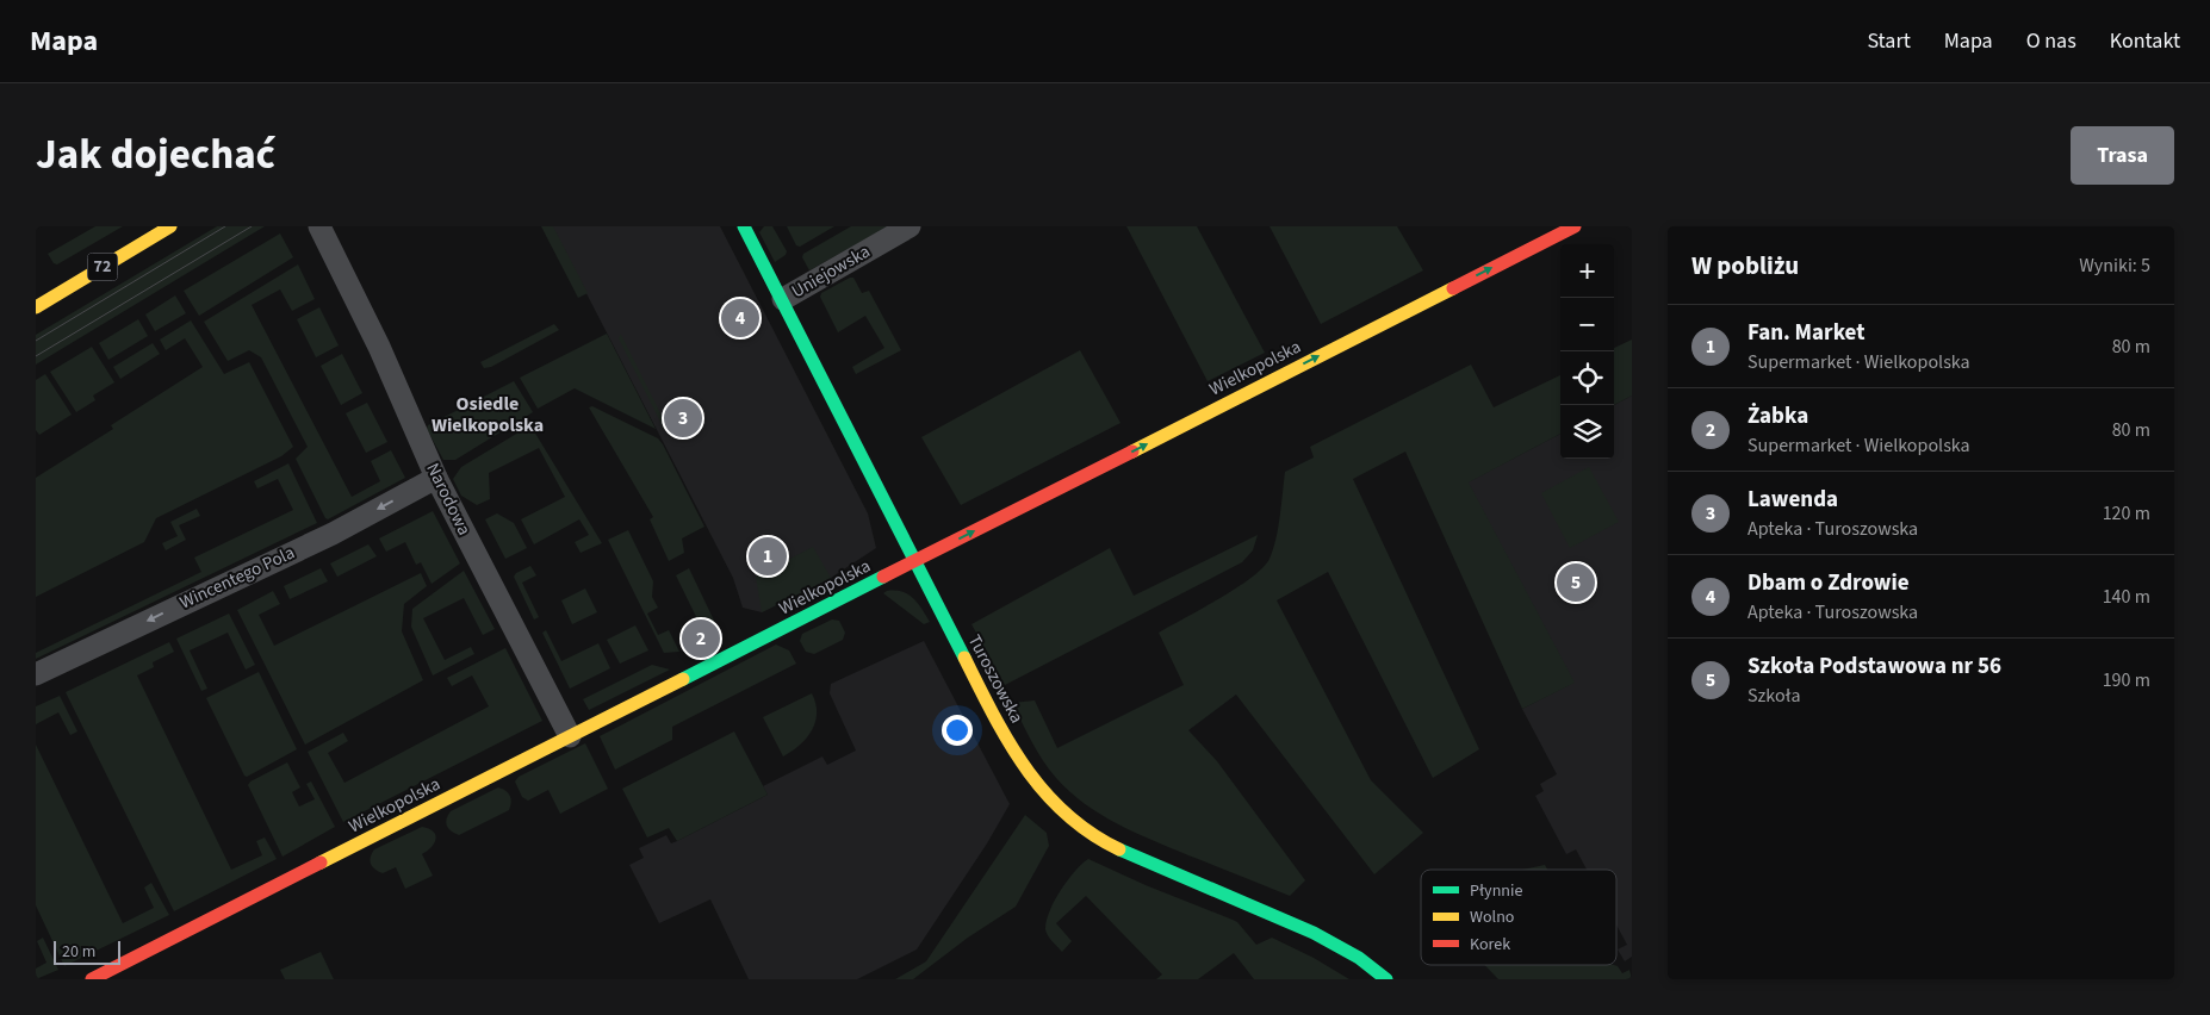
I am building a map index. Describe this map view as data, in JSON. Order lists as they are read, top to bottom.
{
  "streets": {
    "street": [
      "72",
      "Uniejowska",
      "Wielkopolska",
      "Narodowa",
      "Wincentego Pola",
      "Turoszowska"
    ]
  },
  "crossings": [
    ["Uniejowska", "Turoszowska"],
    ["Wielkopolska", "Narodowa"],
    ["Wielkopolska", "Turoszowska"],
    ["Narodowa", "Wincentego Pola"]
  ],
  "one_way": ["Wielkopolska", "Wincentego Pola"],
  "districts": ["Osiedle Wielkopolska"],
  "legend": ["Płynnie", "Wolno", "Korek"],
  "scale_bar": "20 m",
  "page": {
    "header": "Mapa",
    "nav": [
      "Start",
      "Mapa",
      "O nas",
      "Kontakt"
    ],
    "title": "Jak dojechać",
    "buttons": "Trasa",
    "heading": ["W pobliżu", "Wyniki: 5"],
    "map_buttons": ["+", "−"],
    "pins": [
      "4",
      "3",
      "1",
      "5",
      "2"
    ],
    "list": [
      {
        "mark": "1",
        "name": "Fan. Market",
        "note": "Supermarket · Wielkopolska",
        "value": "80 m"
      },
      {
        "mark": "2",
        "name": "Żabka",
        "note": "Supermarket · Wielkopolska",
        "value": "80 m"
      },
      {
        "mark": "3",
        "name": "Lawenda",
        "note": "Apteka · Turoszowska",
        "value": "120 m"
      },
      {
        "mark": "4",
        "name": "Dbam o Zdrowie",
        "note": "Apteka · Turoszowska",
        "value": "140 m"
      },
      {
        "mark": "5",
        "name": "Szkoła Podstawowa nr 56",
        "note": "Szkoła",
        "value": "190 m"
      }
    ],
    "scale": "20 m"
  }
}
